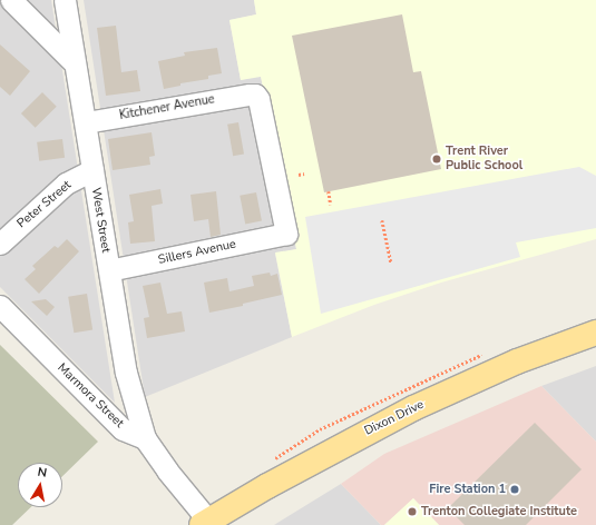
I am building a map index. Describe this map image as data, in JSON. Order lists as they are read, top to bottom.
{
  "streets": {
    "main road": ["Dixon Drive"],
    "street": [
      "Kitchener Avenue",
      "Peter Street",
      "West Street",
      "Sillers Avenue",
      "Marmora Street"
    ]
  },
  "crossings": [
    ["Kitchener Avenue", "West Street"],
    ["Kitchener Avenue", "Sillers Avenue"],
    ["Peter Street", "West Street"],
    ["West Street", "Sillers Avenue"],
    ["West Street", "Marmora Street"]
  ],
  "places": ["Trent River Public School", "Fire Station 1", "Trenton Collegiate Institute"],
  "north": "top"
}
